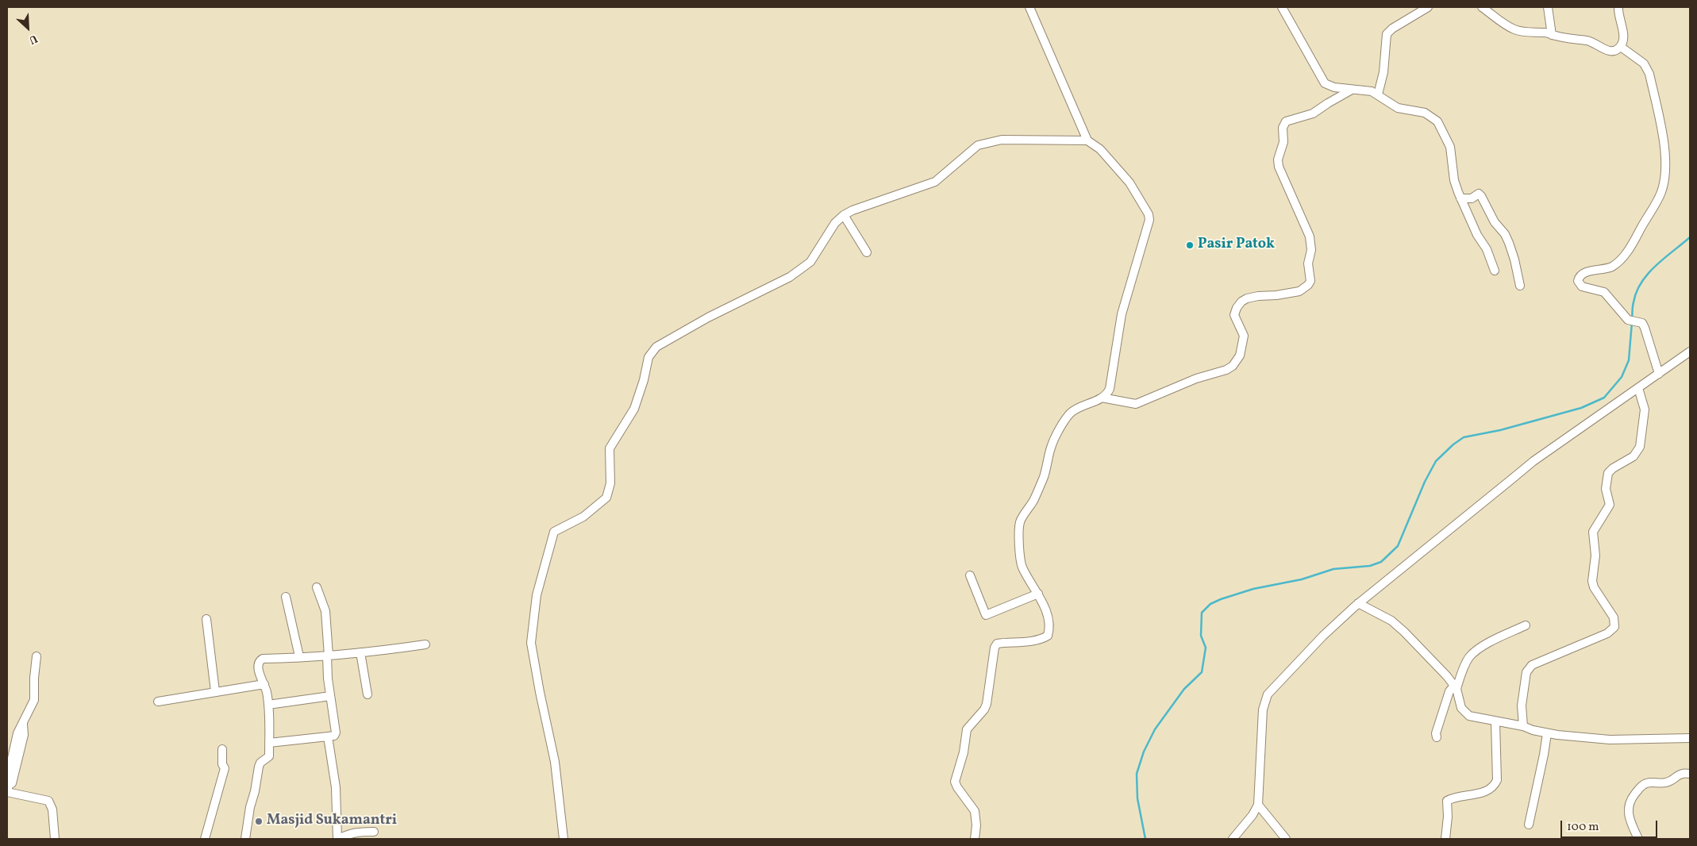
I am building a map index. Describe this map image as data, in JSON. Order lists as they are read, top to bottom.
{
  "places": ["Pasir Patok", "Masjid Sukamantri"],
  "scale_bar": "100 m",
  "north": "bottom right"
}
